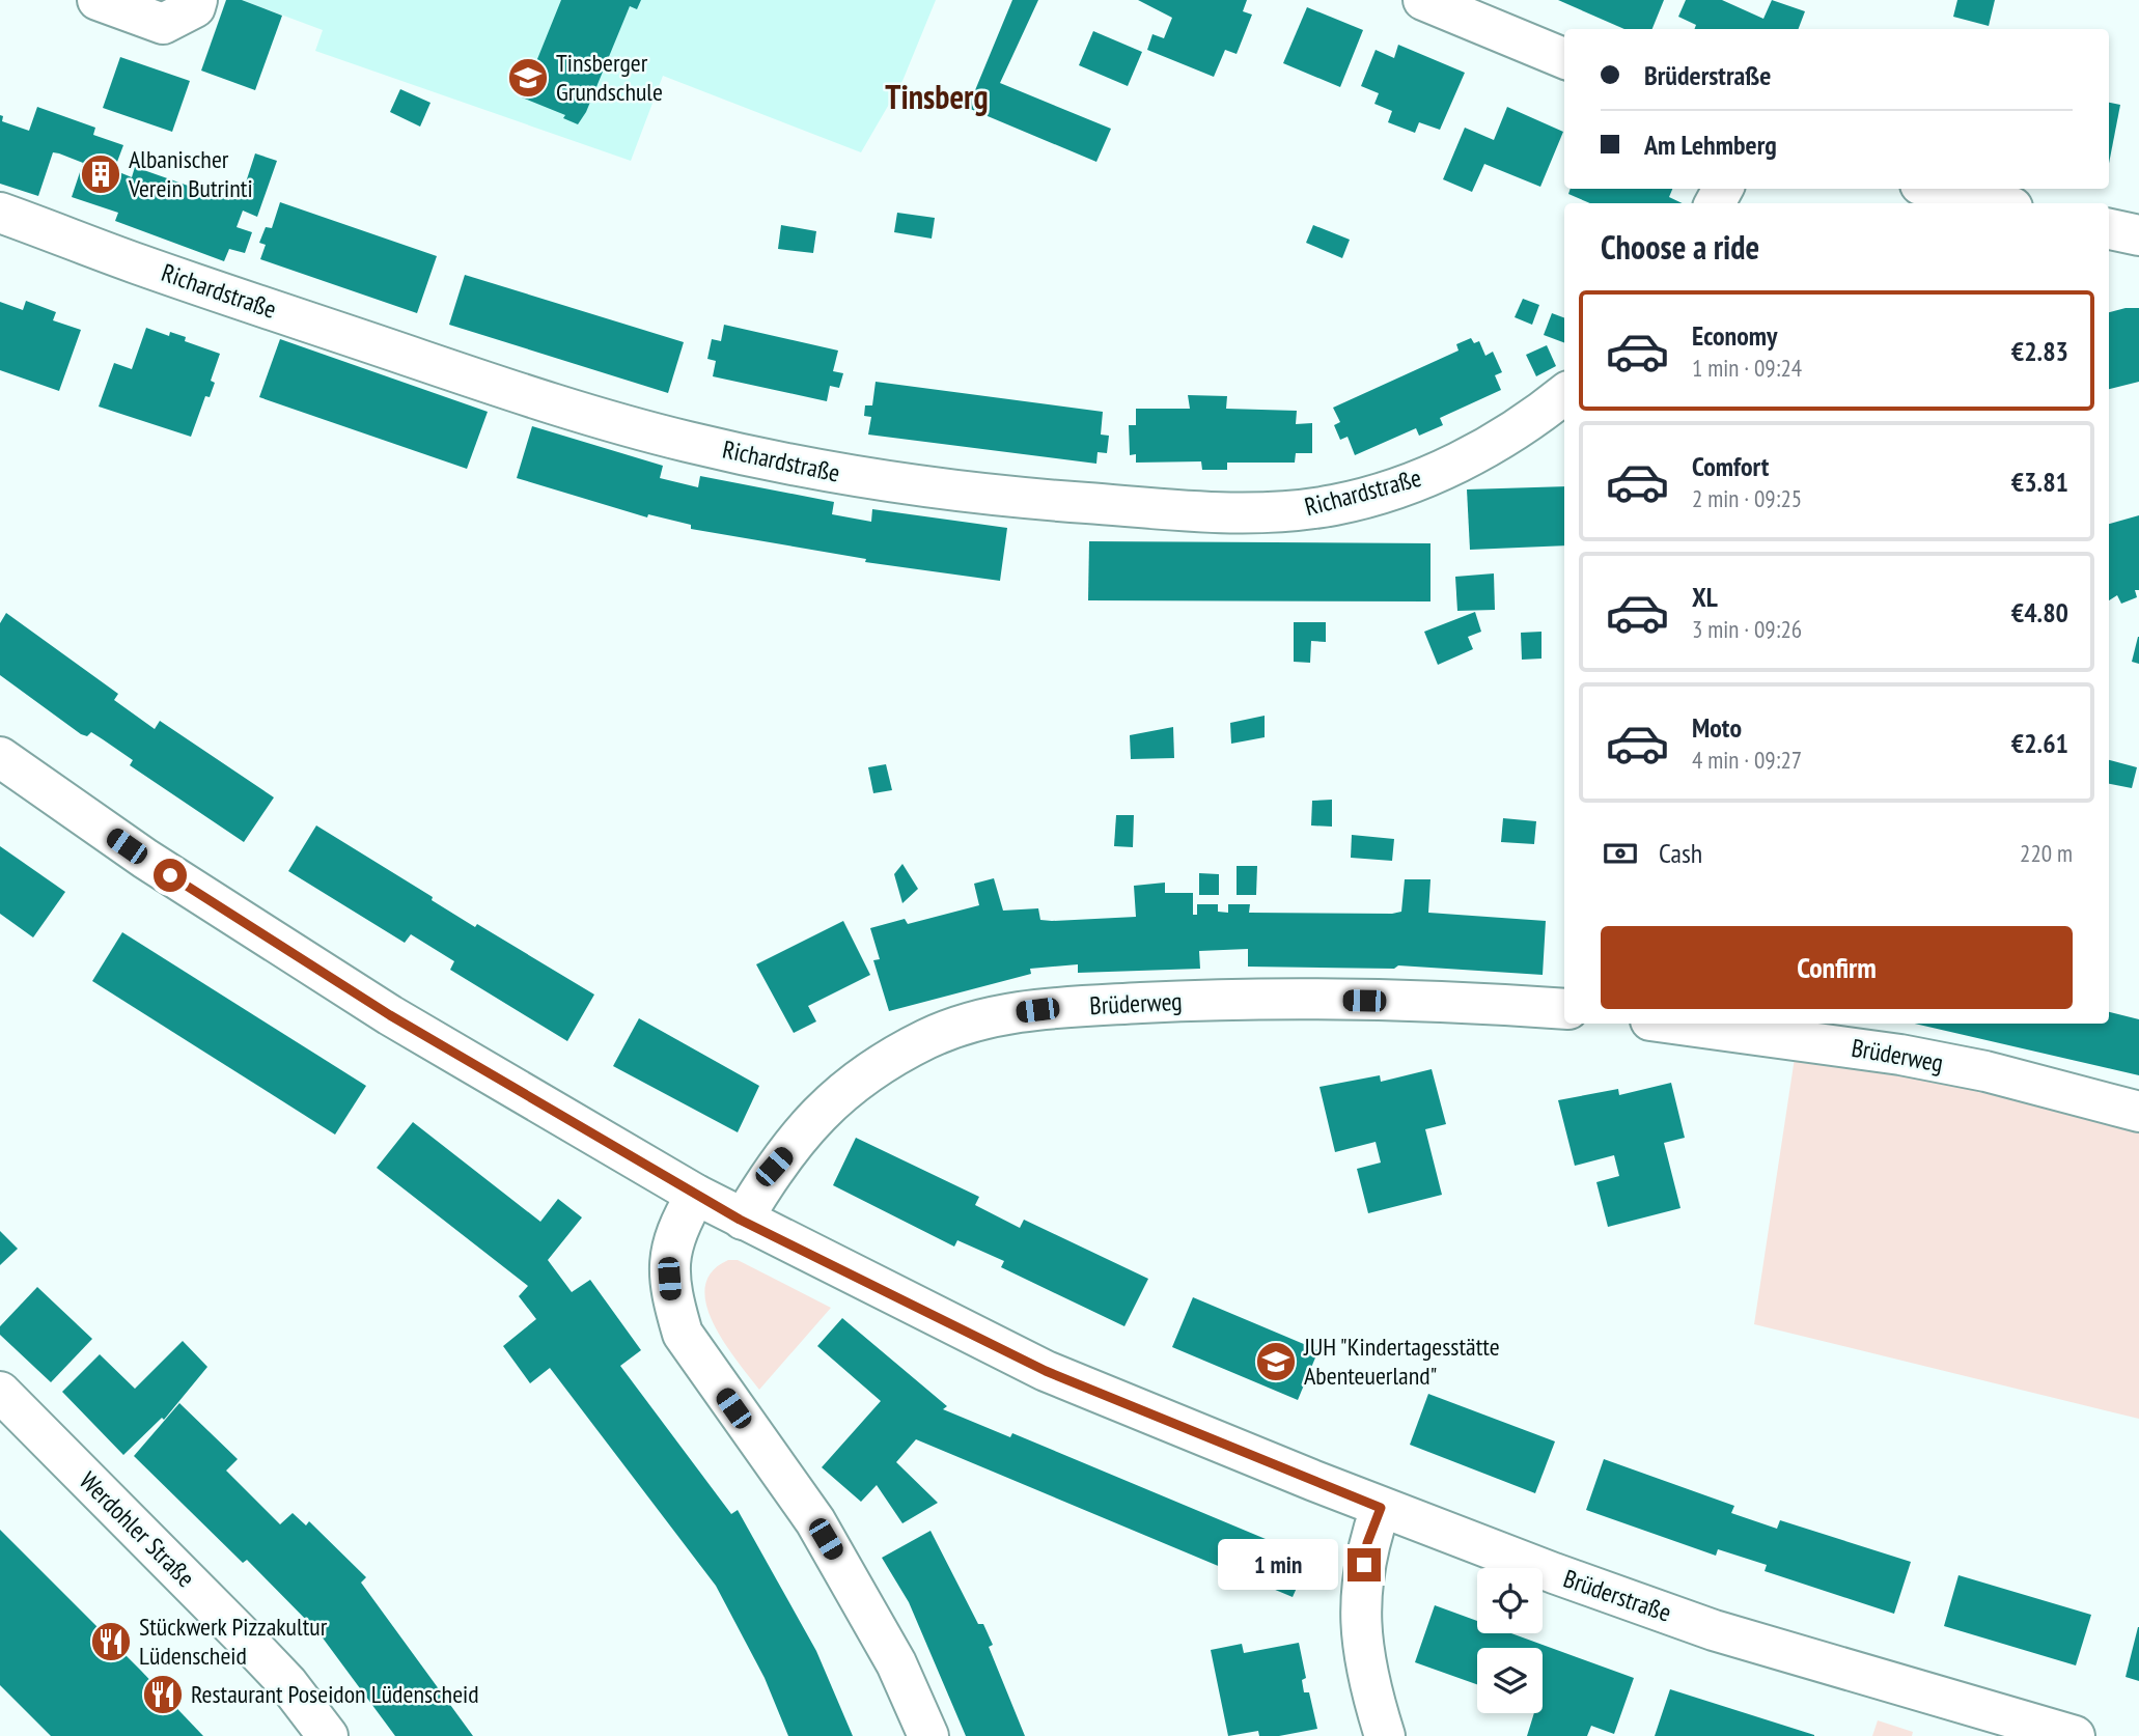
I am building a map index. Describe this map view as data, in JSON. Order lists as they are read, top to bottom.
{
  "streets": {
    "street": [
      "Richardstraße",
      "Brüderweg",
      "Werdohler Straße",
      "Brüderstraße"
    ]
  },
  "crossings": [
    ["Brüderweg", "Brüderstraße"]
  ],
  "districts": ["Tinsberg"],
  "places": {
    "school or university": ["Tinsberger Grundschule", "JUH \"Kindertagesstätte Abenteuerland\""],
    "building": ["Albanischer Verein Butrinti"],
    "restaurant": ["Stückwerk Pizzakultur Lüdenscheid", "Restaurant Poseidon Lüdenscheid"]
  },
  "page": {
    "banner": ["Brüderstraße", "Am Lehmberg"],
    "heading": "Choose a ride",
    "list": [
      {
        "name": "Economy",
        "note": "1 min · 09:24",
        "value": "€2.83"
      },
      {
        "name": "Comfort",
        "note": "2 min · 09:25",
        "value": "€3.81"
      },
      {
        "name": "XL",
        "note": "3 min · 09:26",
        "value": "€4.80"
      },
      {
        "name": "Moto",
        "note": "4 min · 09:27",
        "value": "€2.61"
      }
    ],
    "pay": ["Cash", "220 m"],
    "buttons": "Confirm",
    "bubble": "1 min"
  }
}
